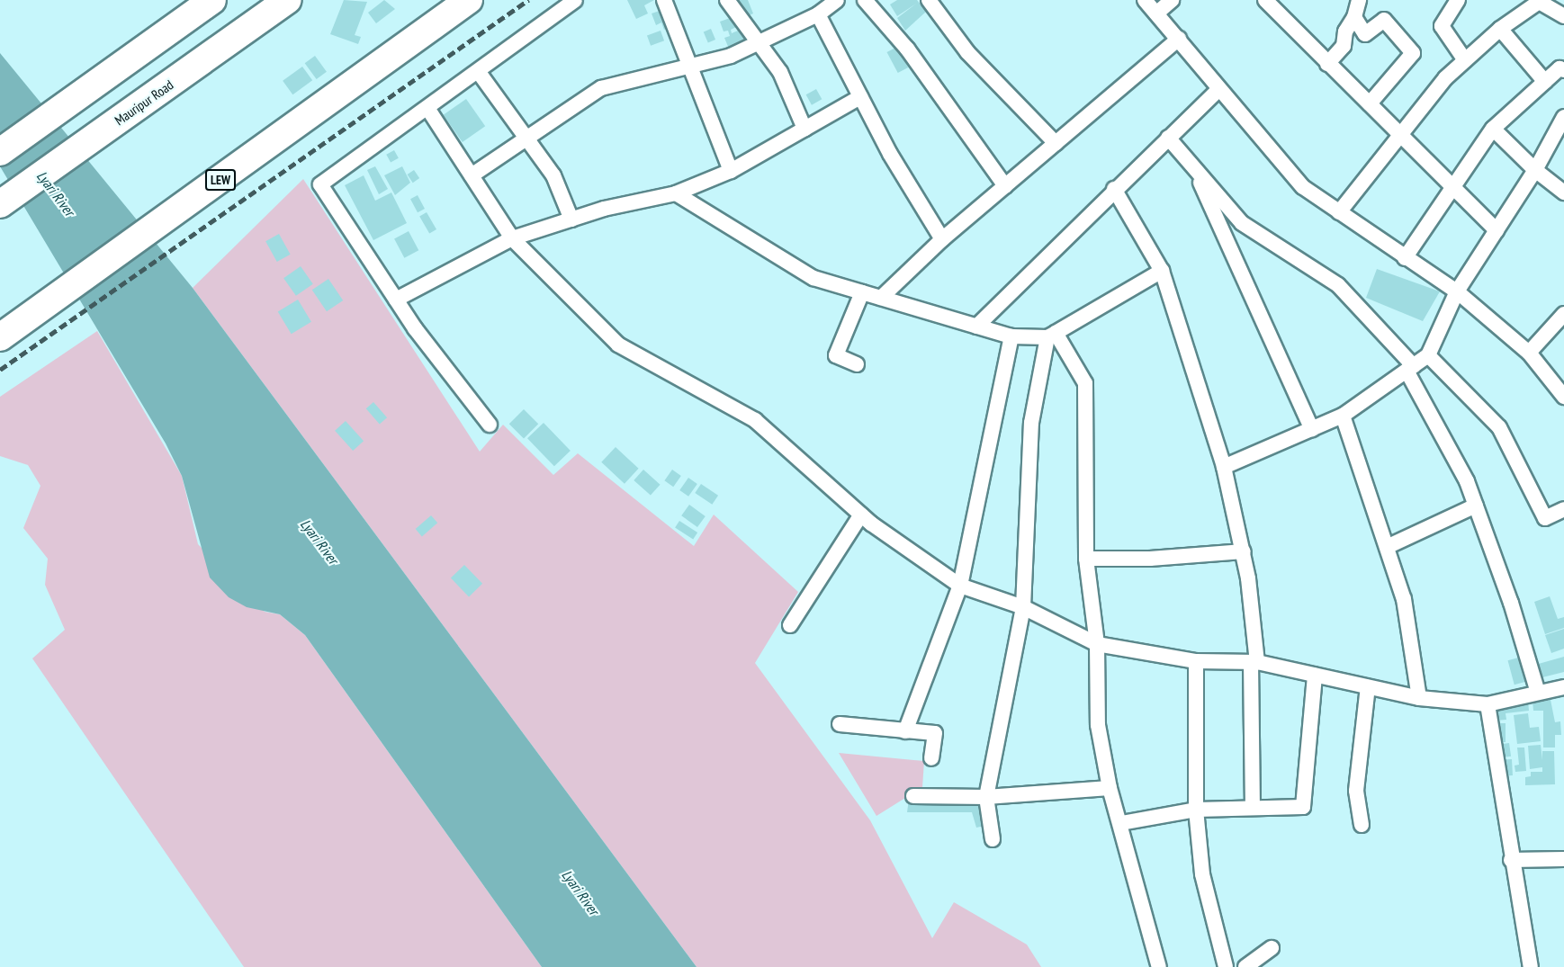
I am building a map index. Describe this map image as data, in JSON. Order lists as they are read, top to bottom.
{
  "streets": {
    "highway": ["Mauripur Road", "LEW"]
  },
  "water": ["Lyari River"]
}
